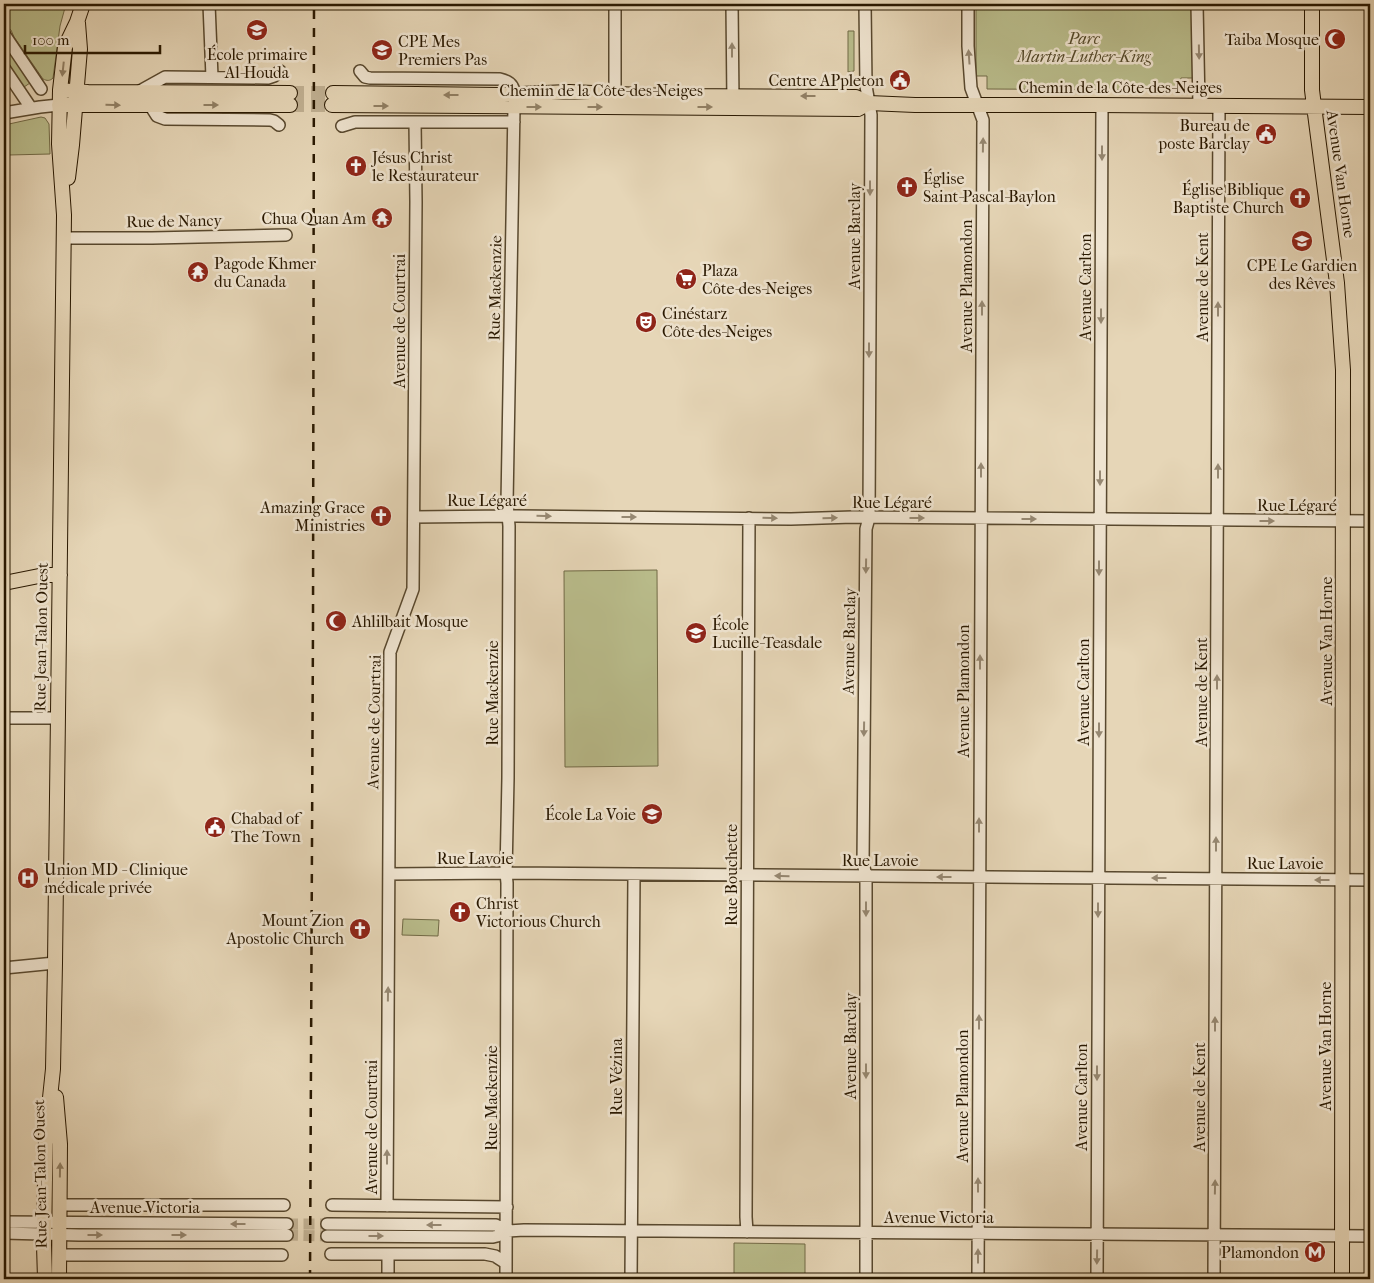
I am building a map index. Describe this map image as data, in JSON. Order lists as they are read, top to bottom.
{
  "streets": {
    "main road": ["Chemin de la Côte-des-Neiges", "Avenue Van Horne", "Rue Jean-Talon Ouest"],
    "street": [
      "Rue de Nancy",
      "Avenue Barclay",
      "Avenue Plamondon",
      "Avenue Carlton",
      "Avenue de Kent",
      "Rue Mackenzie",
      "Avenue de Courtrai",
      "Rue Légaré",
      "Rue Lavoie",
      "Rue Bouchette",
      "Rue Vézina",
      "Avenue Victoria"
    ]
  },
  "crossings": [
    ["Chemin de la Côte-des-Neiges", "Avenue Van Horne"],
    ["Chemin de la Côte-des-Neiges", "Avenue Barclay"],
    ["Chemin de la Côte-des-Neiges", "Avenue Plamondon"],
    ["Chemin de la Côte-des-Neiges", "Avenue Carlton"],
    ["Chemin de la Côte-des-Neiges", "Avenue de Kent"],
    ["Chemin de la Côte-des-Neiges", "Rue Mackenzie"],
    ["Chemin de la Côte-des-Neiges", "Avenue de Courtrai"],
    ["Avenue Van Horne", "Rue Légaré"],
    ["Avenue Van Horne", "Rue Lavoie"],
    ["Avenue Van Horne", "Avenue Victoria"],
    ["Rue de Nancy", "Rue Jean-Talon Ouest"],
    ["Avenue Barclay", "Rue Légaré"],
    ["Avenue Barclay", "Rue Lavoie"],
    ["Avenue Barclay", "Avenue Victoria"],
    ["Avenue Plamondon", "Rue Légaré"],
    ["Avenue Plamondon", "Rue Lavoie"],
    ["Avenue Plamondon", "Avenue Victoria"],
    ["Avenue Carlton", "Rue Légaré"],
    ["Avenue Carlton", "Rue Lavoie"],
    ["Avenue Carlton", "Avenue Victoria"],
    ["Avenue de Kent", "Rue Légaré"],
    ["Avenue de Kent", "Rue Lavoie"],
    ["Avenue de Kent", "Avenue Victoria"],
    ["Rue Mackenzie", "Rue Légaré"],
    ["Rue Mackenzie", "Rue Lavoie"],
    ["Rue Mackenzie", "Avenue Victoria"],
    ["Avenue de Courtrai", "Rue Légaré"],
    ["Avenue de Courtrai", "Rue Lavoie"],
    ["Rue Légaré", "Rue Bouchette"],
    ["Rue Jean-Talon Ouest", "Avenue Victoria"],
    ["Rue Lavoie", "Rue Bouchette"],
    ["Rue Lavoie", "Rue Vézina"],
    ["Rue Bouchette", "Avenue Victoria"],
    ["Rue Vézina", "Avenue Victoria"]
  ],
  "one_way": [
    "Avenue Barclay",
    "Avenue Plamondon",
    "Avenue Carlton",
    "Avenue de Kent",
    "Rue Légaré",
    "Rue Lavoie"
  ],
  "parks": ["Parc Martin-Luther-King"],
  "places": {
    "school or university": [
      "École primaire Al-Houda",
      "CPE Mes Premiers Pas",
      "CPE Le Gardien des Rêves",
      "École Lucille-Teasdale",
      "École La Voie"
    ],
    "mosque": ["Taiba Mosque", "Ahlilbait Mosque"],
    "public building": ["Centre APpleton", "Bureau de poste Barclay", "Chabad of The Town"],
    "church": [
      "Jésus Christ le Restaurateur",
      "Église Saint-Pascal-Baylon",
      "Église Biblique Baptiste Church",
      "Amazing Grace Ministries",
      "Christ Victorious Church",
      "Mount Zion Apostolic Church"
    ],
    "temple": ["Chua Quan Am", "Pagode Khmer du Canada"],
    "supermarket": ["Plaza Côte-des-Neiges"],
    "theatre": ["Cinéstarz Côte-des-Neiges"],
    "hospital": ["Union MD - Clinique médicale privée"],
    "metro station": ["Plamondon"]
  },
  "scale_bar": "100 m"
}
